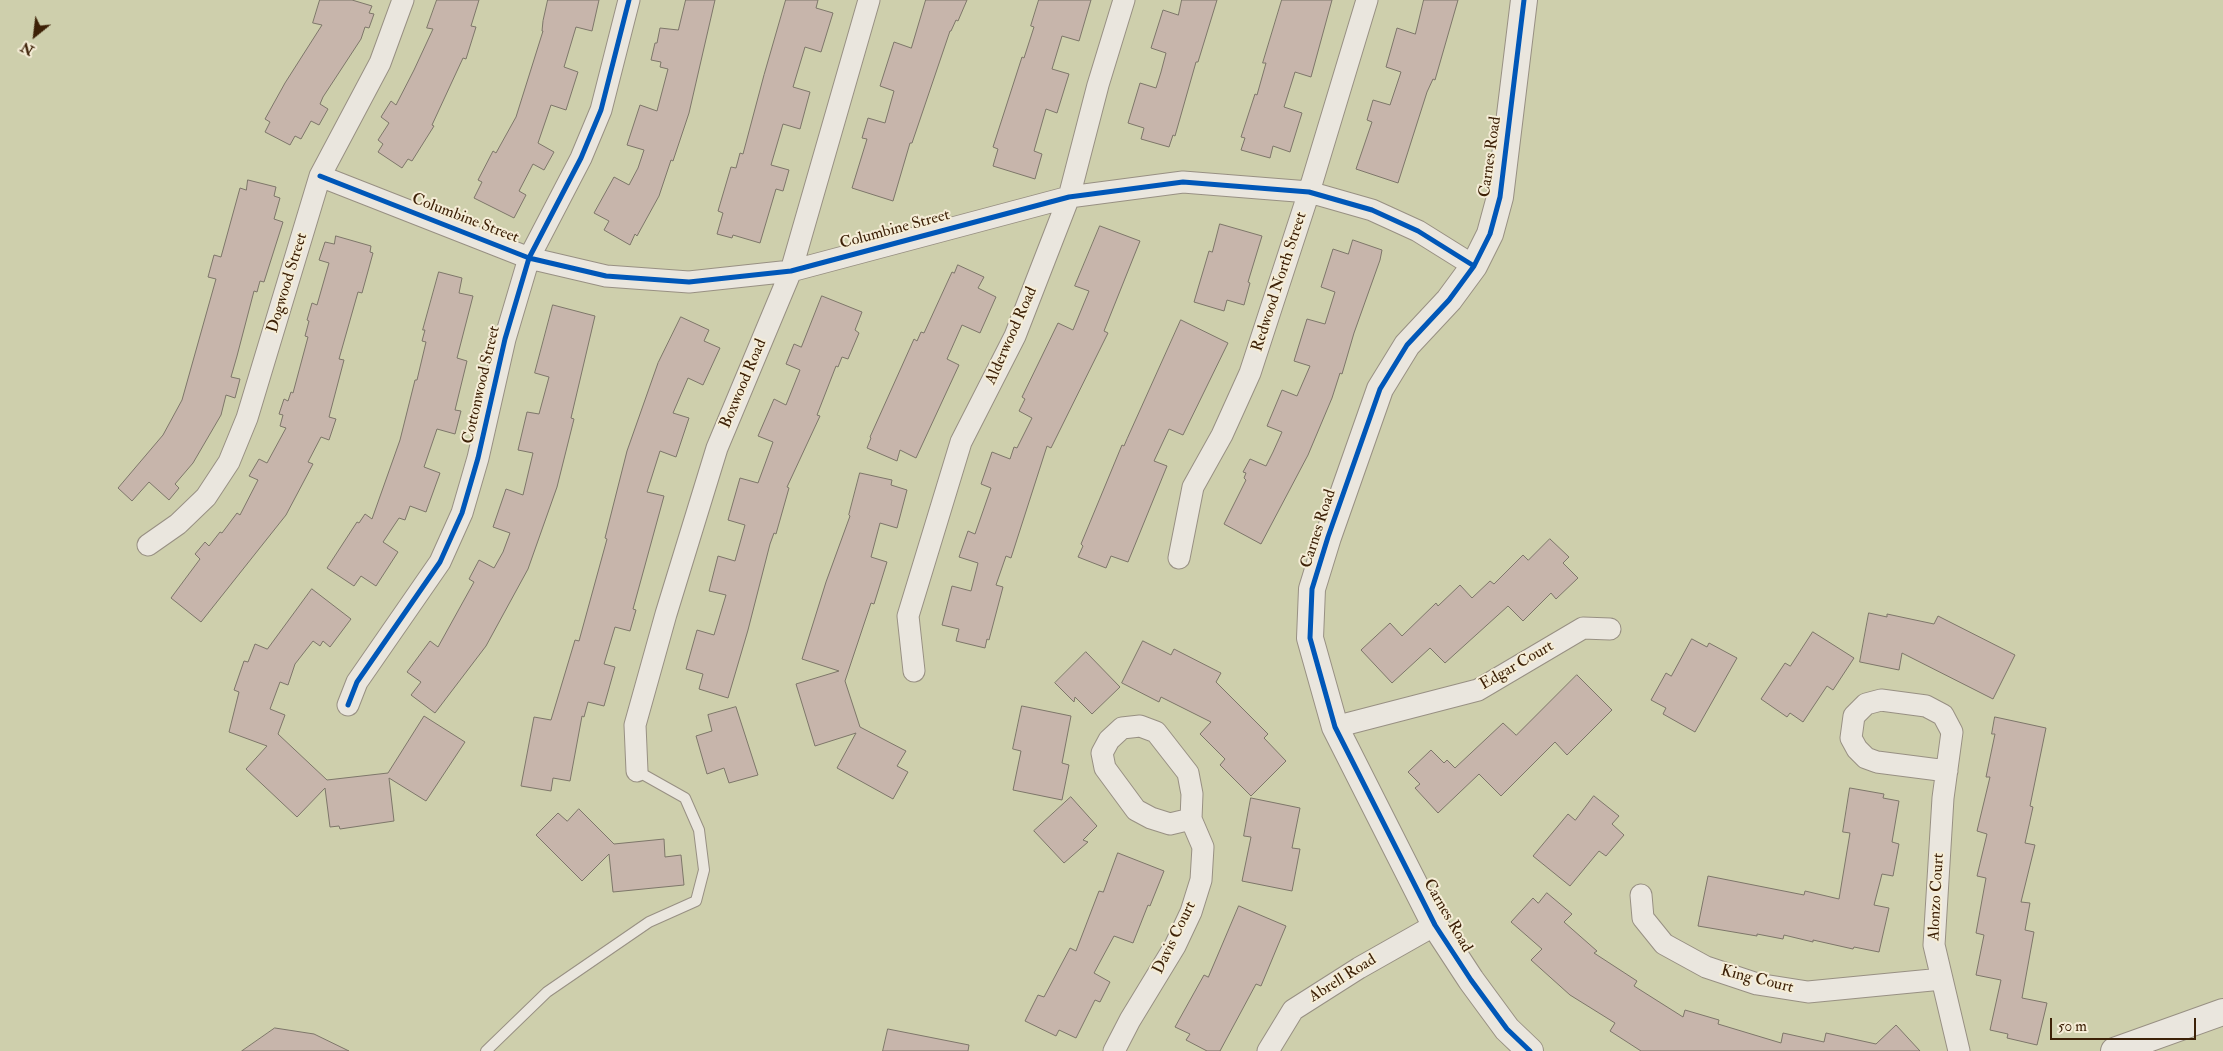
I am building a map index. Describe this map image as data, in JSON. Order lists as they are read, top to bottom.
{
  "streets": {
    "street": [
      "Carnes Road",
      "Columbine Street",
      "Redwood North Street",
      "Dogwood Street",
      "Alderwood Road",
      "Boxwood Road",
      "Cottonwood Street",
      "Edgar Court",
      "Alonzo Court",
      "Davis Court",
      "Abrell Road",
      "King Court"
    ]
  },
  "crossings": [
    ["Carnes Road", "Columbine Street"],
    ["Carnes Road", "Edgar Court"],
    ["Carnes Road", "Abrell Road"],
    ["Columbine Street", "Redwood North Street"],
    ["Columbine Street", "Dogwood Street"],
    ["Columbine Street", "Alderwood Road"],
    ["Columbine Street", "Boxwood Road"],
    ["Columbine Street", "Cottonwood Street"],
    ["Alonzo Court", "King Court"]
  ],
  "scale_bar": "50 m",
  "north": "bottom left"
}
